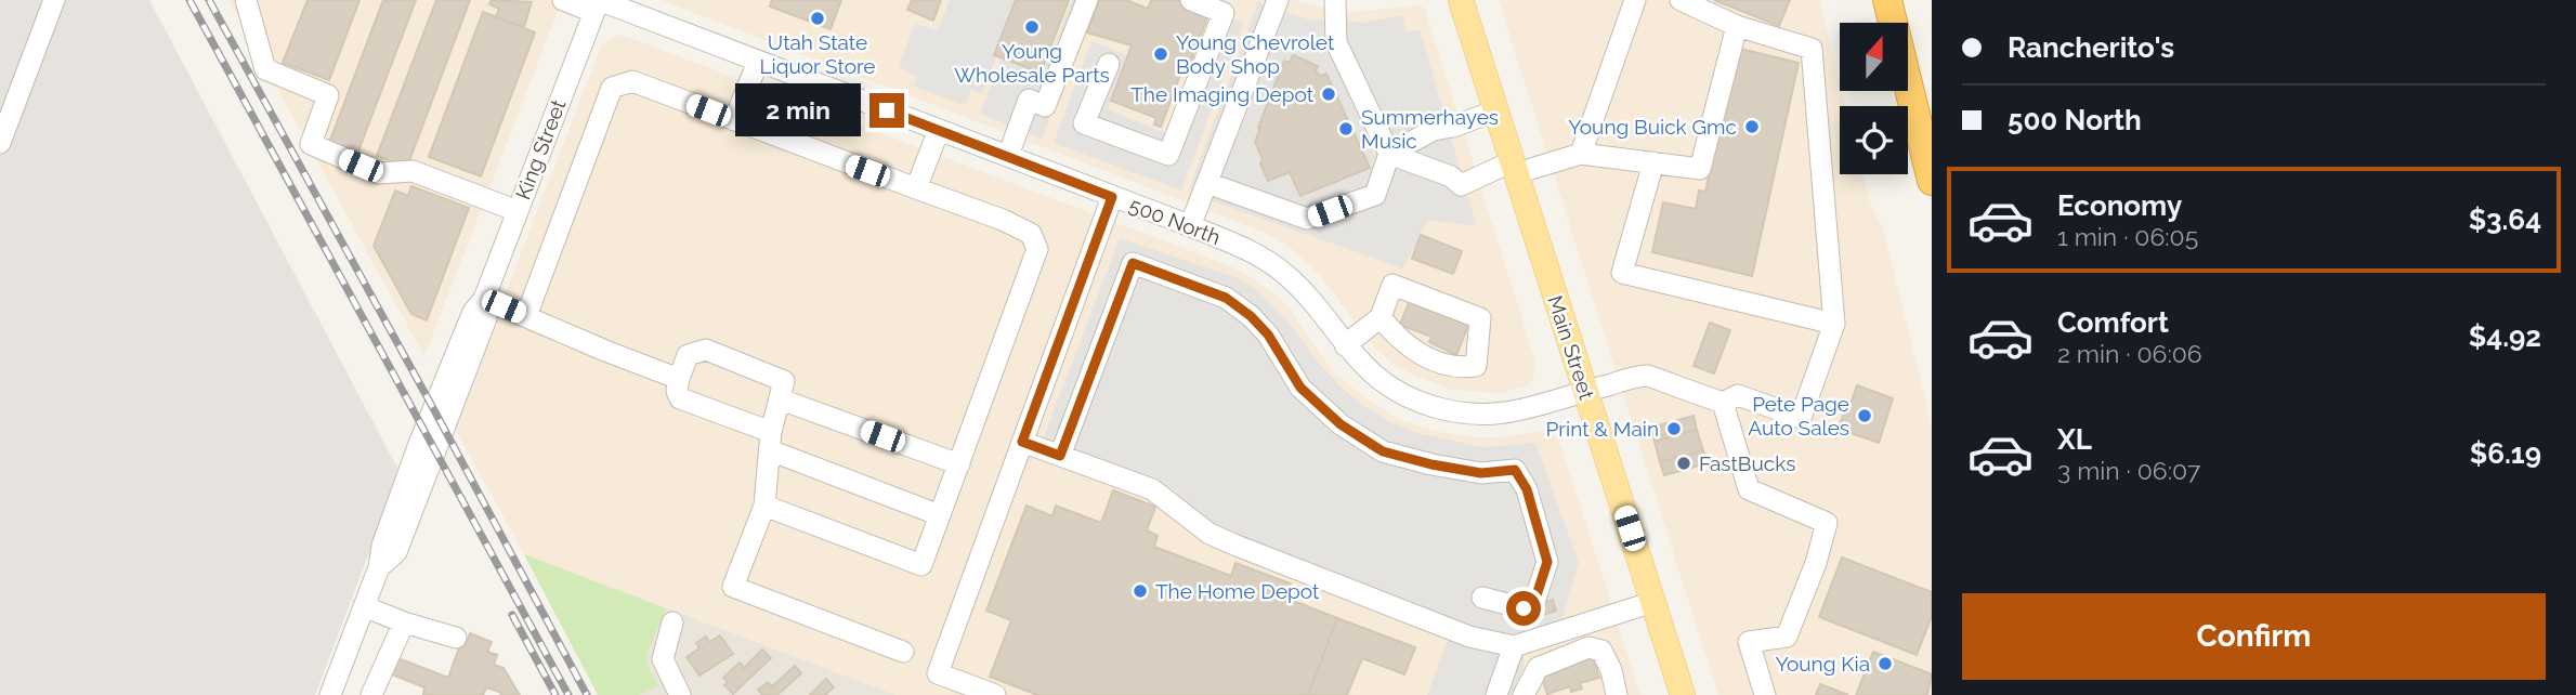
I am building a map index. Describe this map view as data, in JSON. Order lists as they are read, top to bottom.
{
  "streets": {
    "main road": ["Main Street"],
    "street": ["King Street", "500 North"]
  },
  "crossings": [
    ["King Street", "500 North"],
    ["500 North", "Main Street"]
  ],
  "places": [
    "Utah State Liquor Store",
    "Young Wholesale Parts",
    "Young Chevrolet Body Shop",
    "The Imaging Depot",
    "Young Buick Gmc",
    "Summerhayes Music",
    "Pete Page Auto Sales",
    "Print & Main",
    "FastBucks",
    "The Home Depot",
    "Young Kia"
  ],
  "north": "top",
  "page": {
    "banner": ["Rancherito's", "500 North"],
    "bubble": "2 min",
    "list": [
      {
        "name": "Economy",
        "note": "1 min · 06:05",
        "value": "$3.64"
      },
      {
        "name": "Comfort",
        "note": "2 min · 06:06",
        "value": "$4.92"
      },
      {
        "name": "XL",
        "note": "3 min · 06:07",
        "value": "$6.19"
      }
    ],
    "buttons": "Confirm"
  }
}
